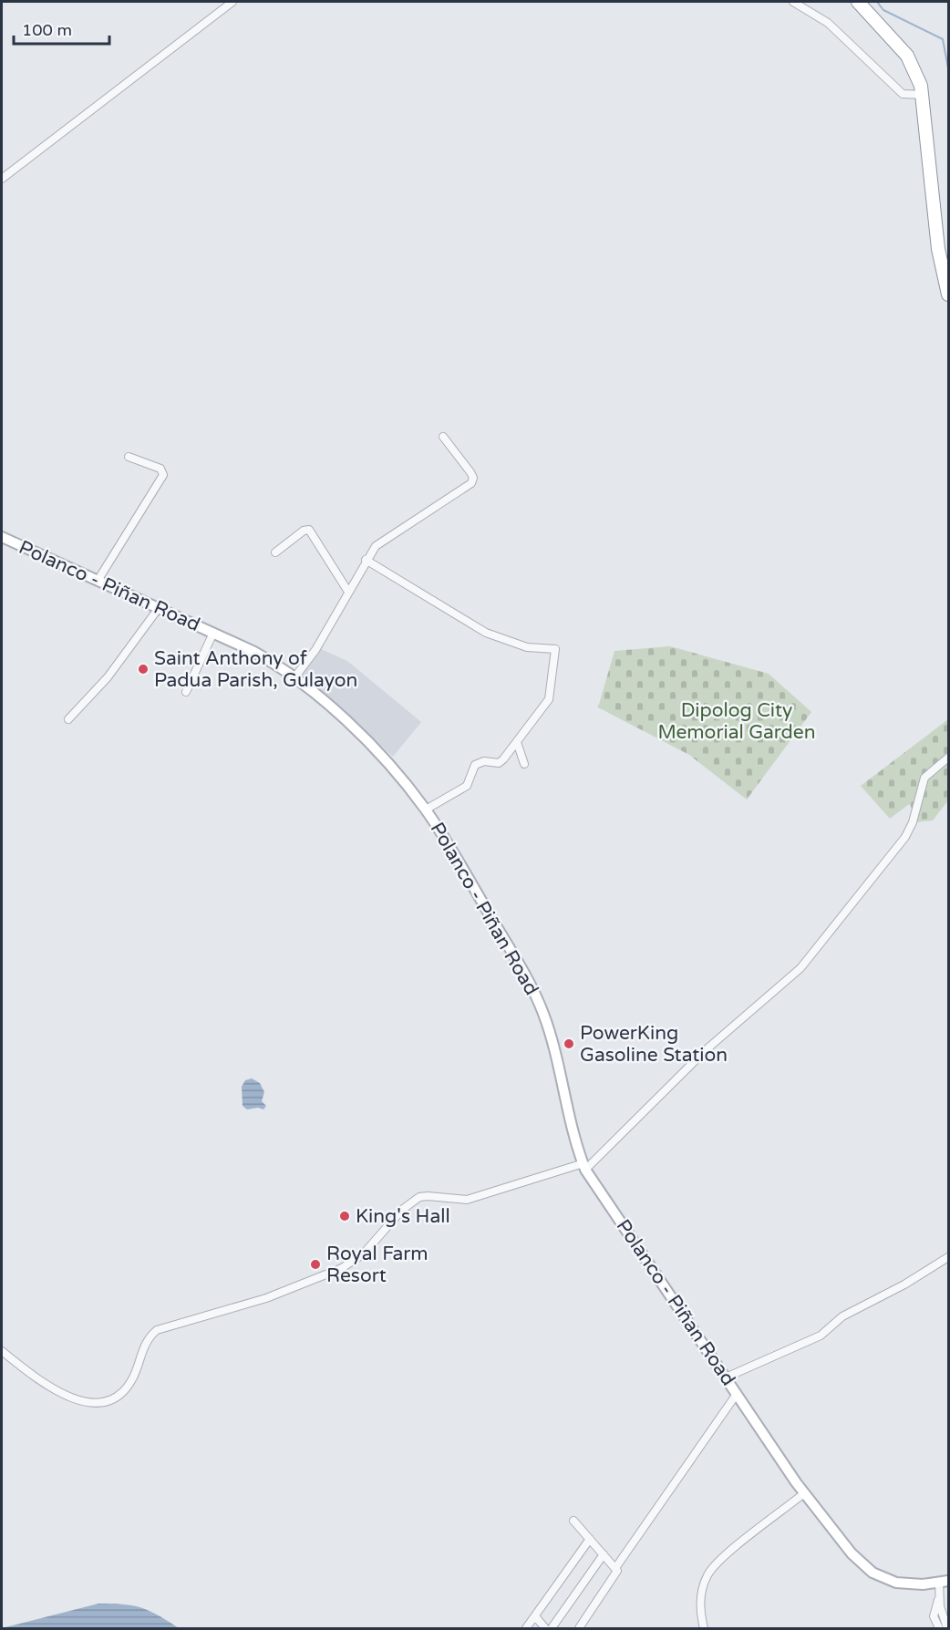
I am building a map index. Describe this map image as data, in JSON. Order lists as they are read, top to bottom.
{
  "streets": {
    "main road": ["Polanco - Piñan Road"]
  },
  "parks": ["Dipolog City Memorial Garden"],
  "places": [
    "Saint Anthony of Padua Parish, Gulayon",
    "PowerKing Gasoline Station",
    "King's Hall",
    "Royal Farm Resort"
  ],
  "scale_bar": "100 m"
}
